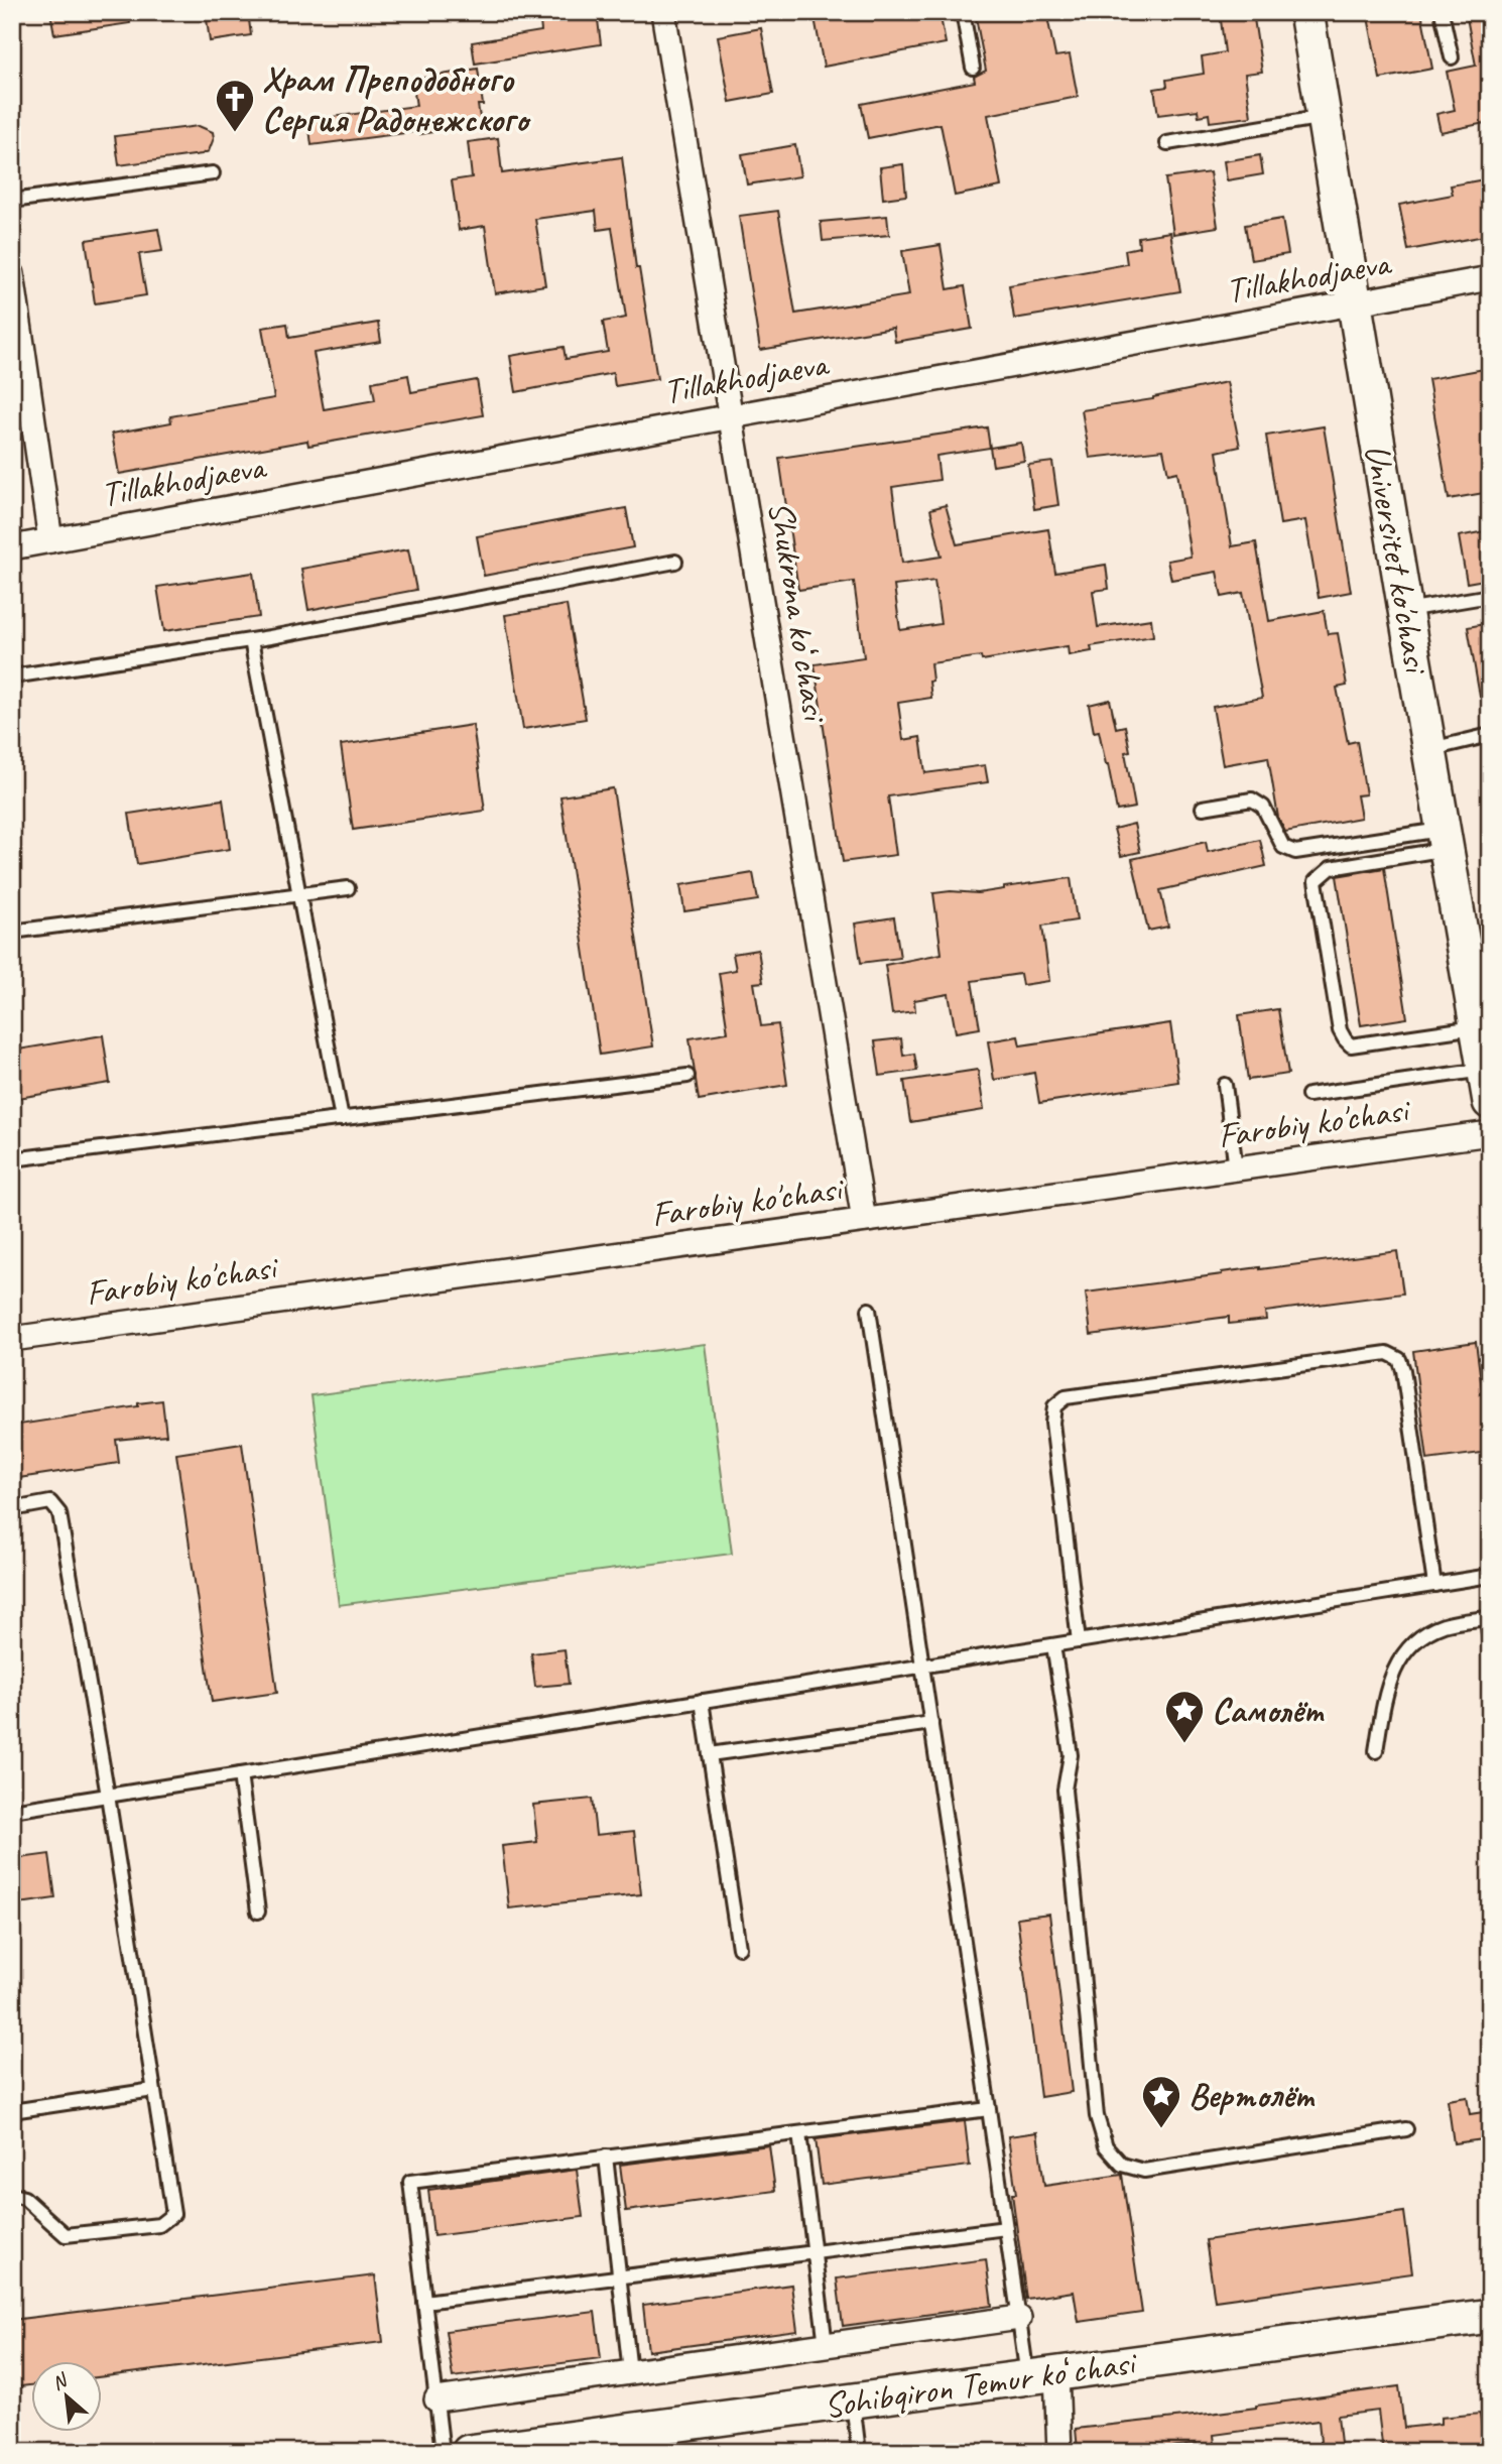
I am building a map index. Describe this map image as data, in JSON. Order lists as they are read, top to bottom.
{
  "streets": {
    "main road": ["Universitet ko'chasi", "Sohibqiron Temur koʻchasi"],
    "street": ["Tillakhodjaeva", "Shukrona koʻchasi", "Farobiy ko'chasi"]
  },
  "crossings": [
    ["Tillakhodjaeva", "Universitet ko'chasi"],
    ["Tillakhodjaeva", "Shukrona koʻchasi"],
    ["Shukrona koʻchasi", "Farobiy ko'chasi"]
  ],
  "places": {
    "church": ["Храм Преподобного Сергия Радонежского"],
    "place": ["Самолёт", "Вертолёт"]
  },
  "north": "top left"
}
